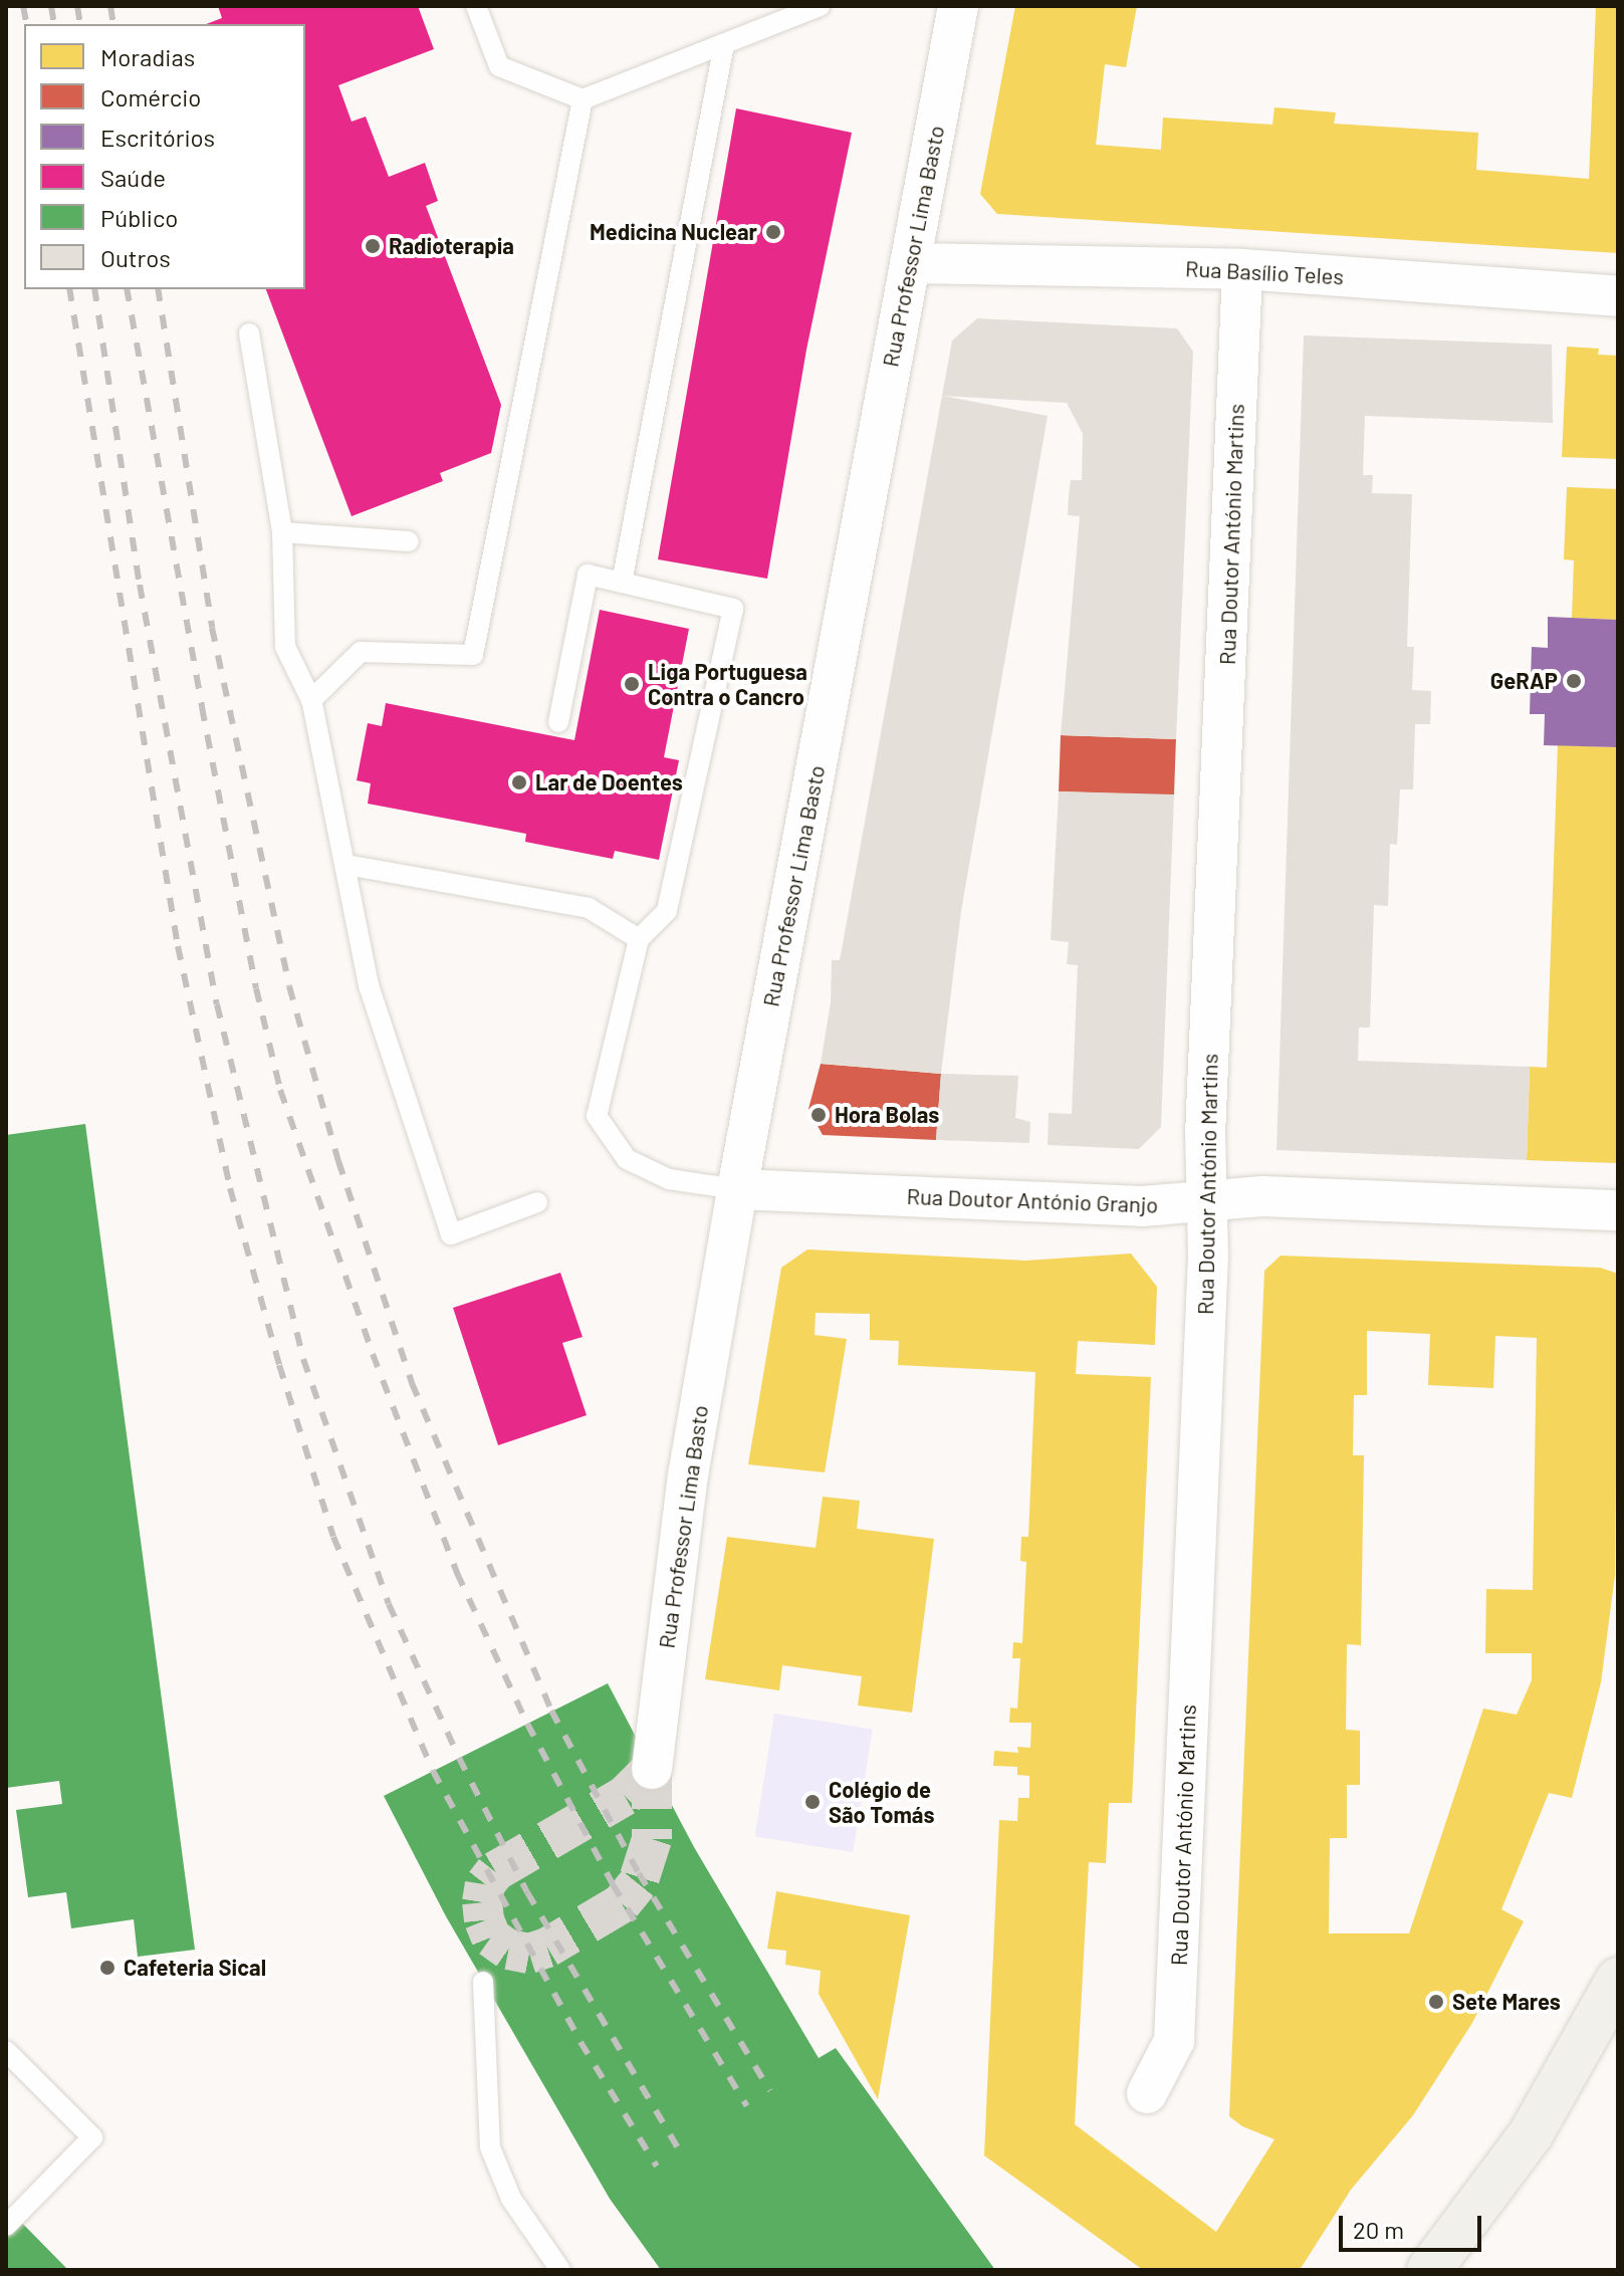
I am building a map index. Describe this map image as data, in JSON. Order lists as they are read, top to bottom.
{
  "streets": {
    "street": [
      "Rua Professor Lima Basto",
      "Rua Basílio Teles",
      "Rua Doutor António Martins",
      "Rua Doutor António Granjo"
    ]
  },
  "crossings": [
    ["Rua Professor Lima Basto", "Rua Basílio Teles"],
    ["Rua Professor Lima Basto", "Rua Doutor António Granjo"],
    ["Rua Basílio Teles", "Rua Doutor António Martins"],
    ["Rua Doutor António Martins", "Rua Doutor António Granjo"]
  ],
  "places": [
    "Medicina Nuclear",
    "Radioterapia",
    "GeRAP",
    "Liga Portuguesa Contra o Cancro",
    "Lar de Doentes",
    "Hora Bolas",
    "Colégio de São Tomás",
    "Cafeteria Sical",
    "Sete Mares"
  ],
  "legend": [
    "Moradias",
    "Comércio",
    "Escritórios",
    "Saúde",
    "Público",
    "Outros"
  ],
  "scale_bar": "20 m"
}
